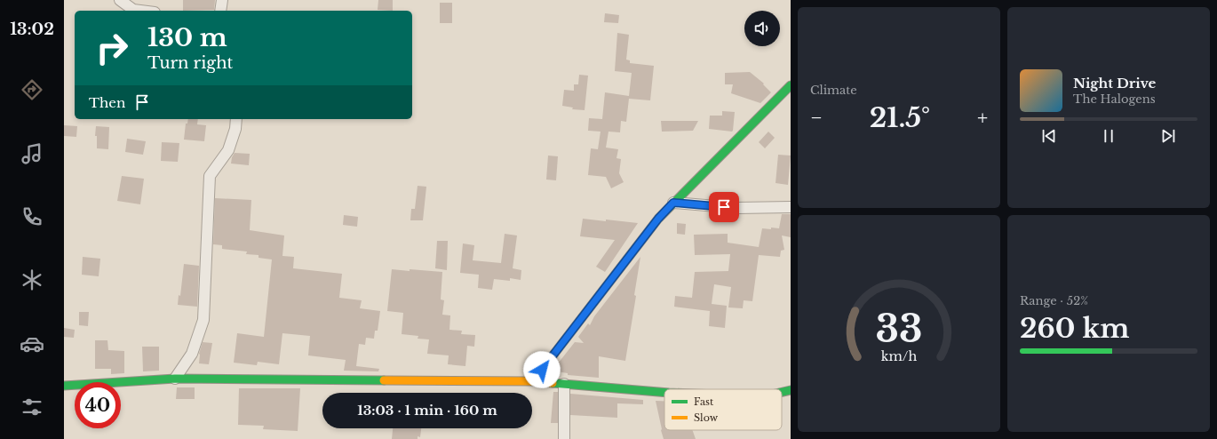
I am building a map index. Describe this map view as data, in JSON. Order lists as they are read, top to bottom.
{
  "legend": ["Fast", "Slow"],
  "page": {
    "tabs": "13:02",
    "tile": [
      "Climate",
      ["Range · 52%", "260 km"]
    ],
    "turn": ["130 m", "Turn right"],
    "song": ["Night Drive", "The Halogens"],
    "then": "Then",
    "heat": ["−", "21.5°", "+"],
    "limit": "40",
    "trip": "13:03 · 1 min · 160 m",
    "gauge": ["33", "km/h"]
  }
}
